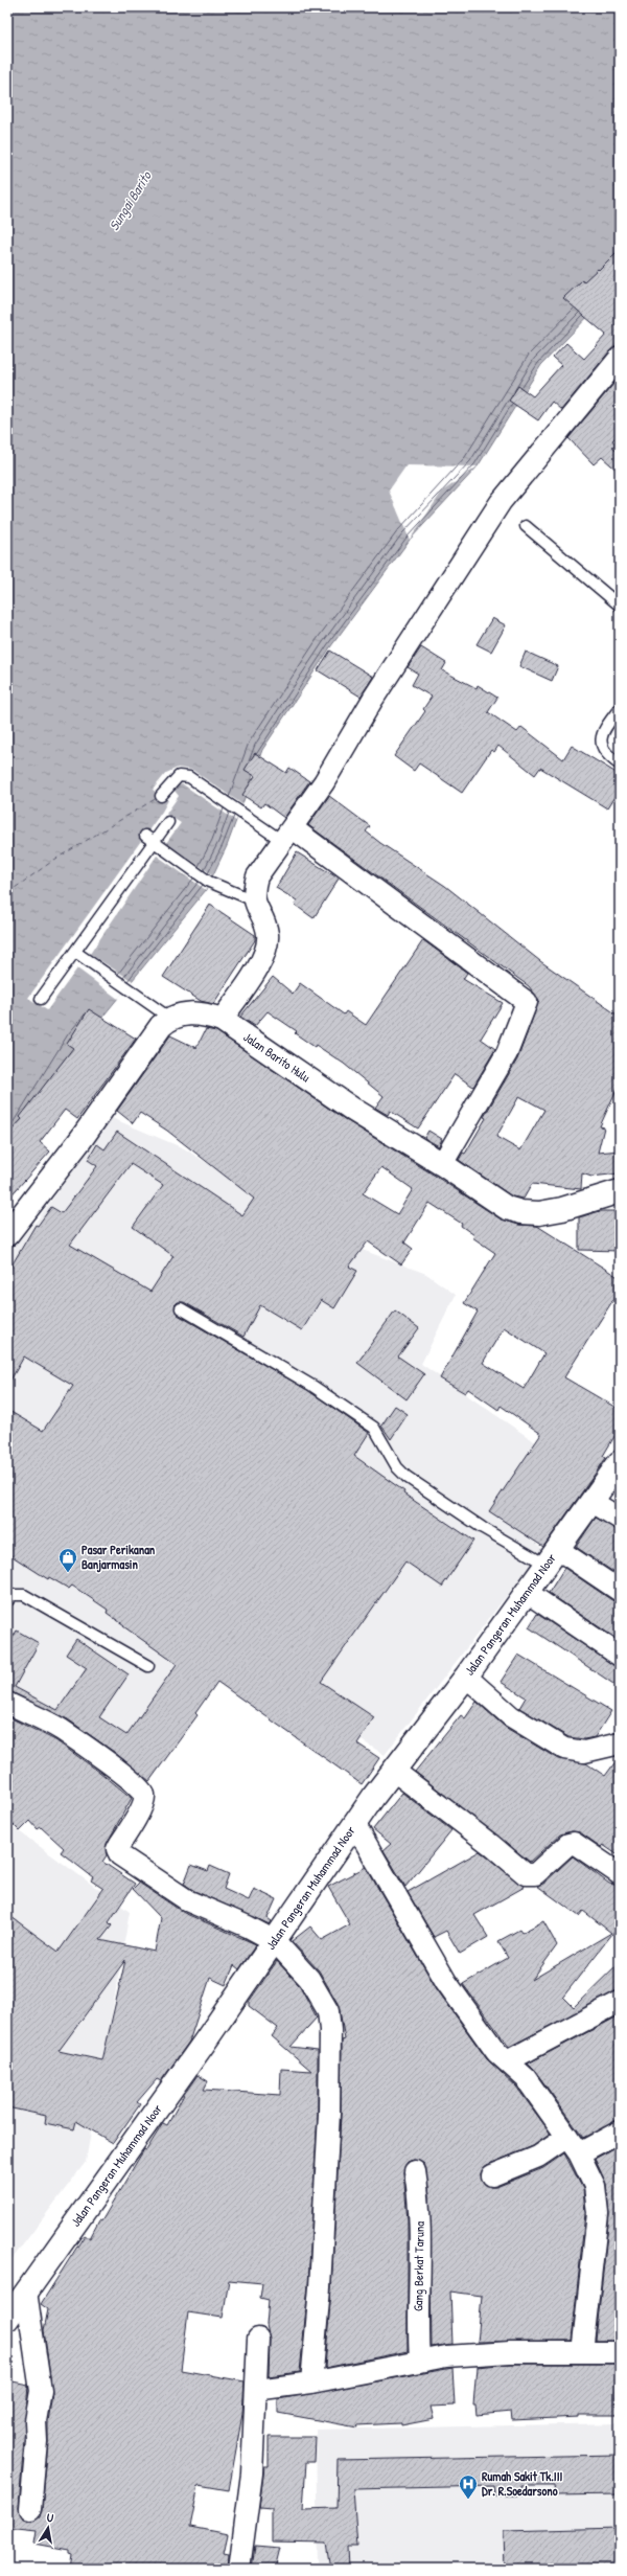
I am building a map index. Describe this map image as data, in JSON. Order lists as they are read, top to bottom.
{
  "streets": {
    "main road": ["Jalan Barito Hulu", "Jalan Pangeran Muhammad Noor"],
    "street": ["Gang Berkat Taruna"]
  },
  "water": ["Sungai Barito"],
  "places": {
    "shop": ["Pasar Perikanan Banjarmasin"],
    "hospital": ["Rumah Sakit Tk.III Dr. R.Soedarsono"]
  },
  "north": "top"
}
